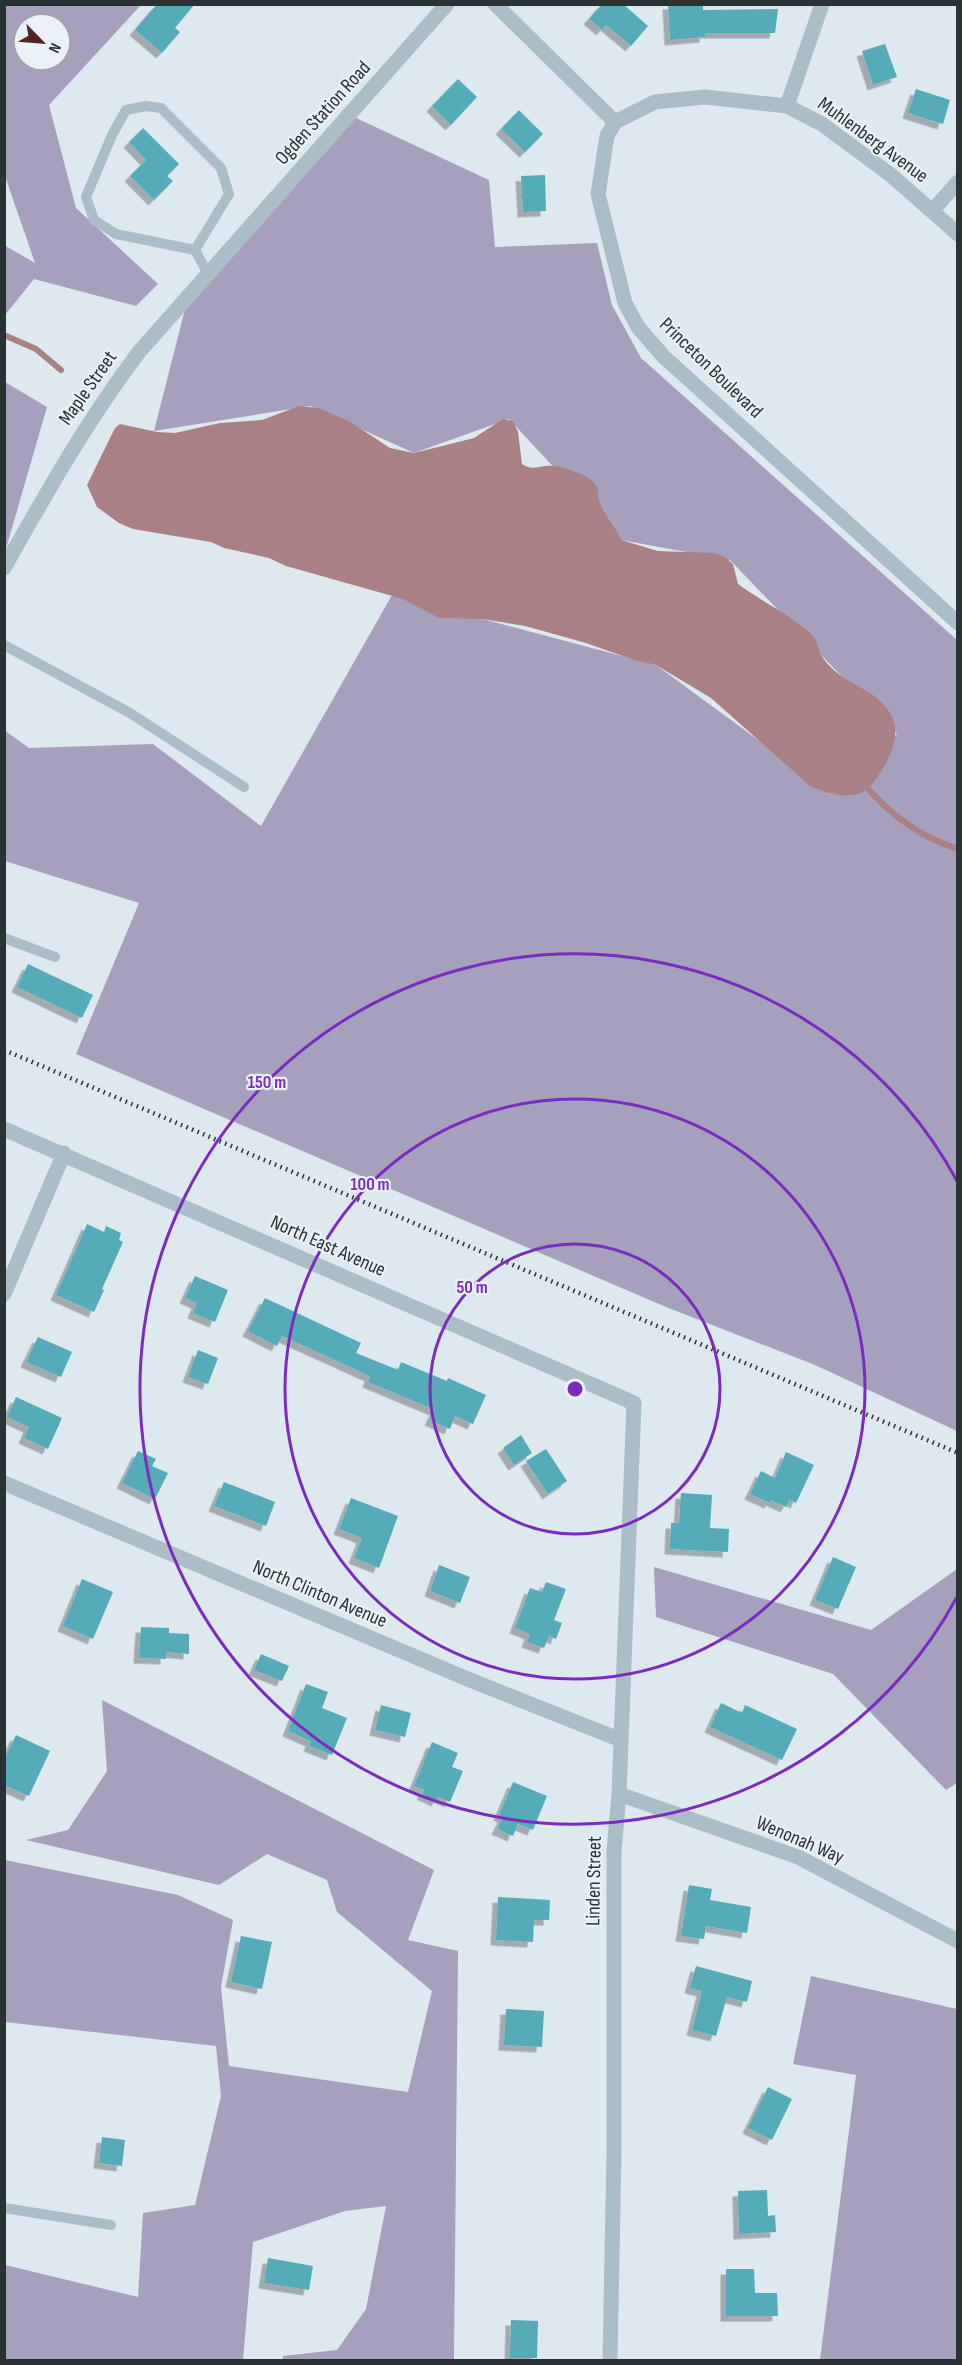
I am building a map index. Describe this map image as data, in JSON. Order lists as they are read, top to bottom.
{
  "streets": {
    "street": [
      "Ogden Station Road",
      "Muhlenberg Avenue",
      "Princeton Boulevard",
      "Maple Street",
      "North East Avenue",
      "North Clinton Avenue",
      "Wenonah Way",
      "Linden Street"
    ]
  },
  "crossings": [
    ["Ogden Station Road", "Maple Street"],
    ["Muhlenberg Avenue", "Princeton Boulevard"],
    ["North East Avenue", "Linden Street"],
    ["North Clinton Avenue", "Linden Street"],
    ["Wenonah Way", "Linden Street"]
  ],
  "north": "bottom right",
  "rings": ["150 m", "100 m", "50 m"]
}
